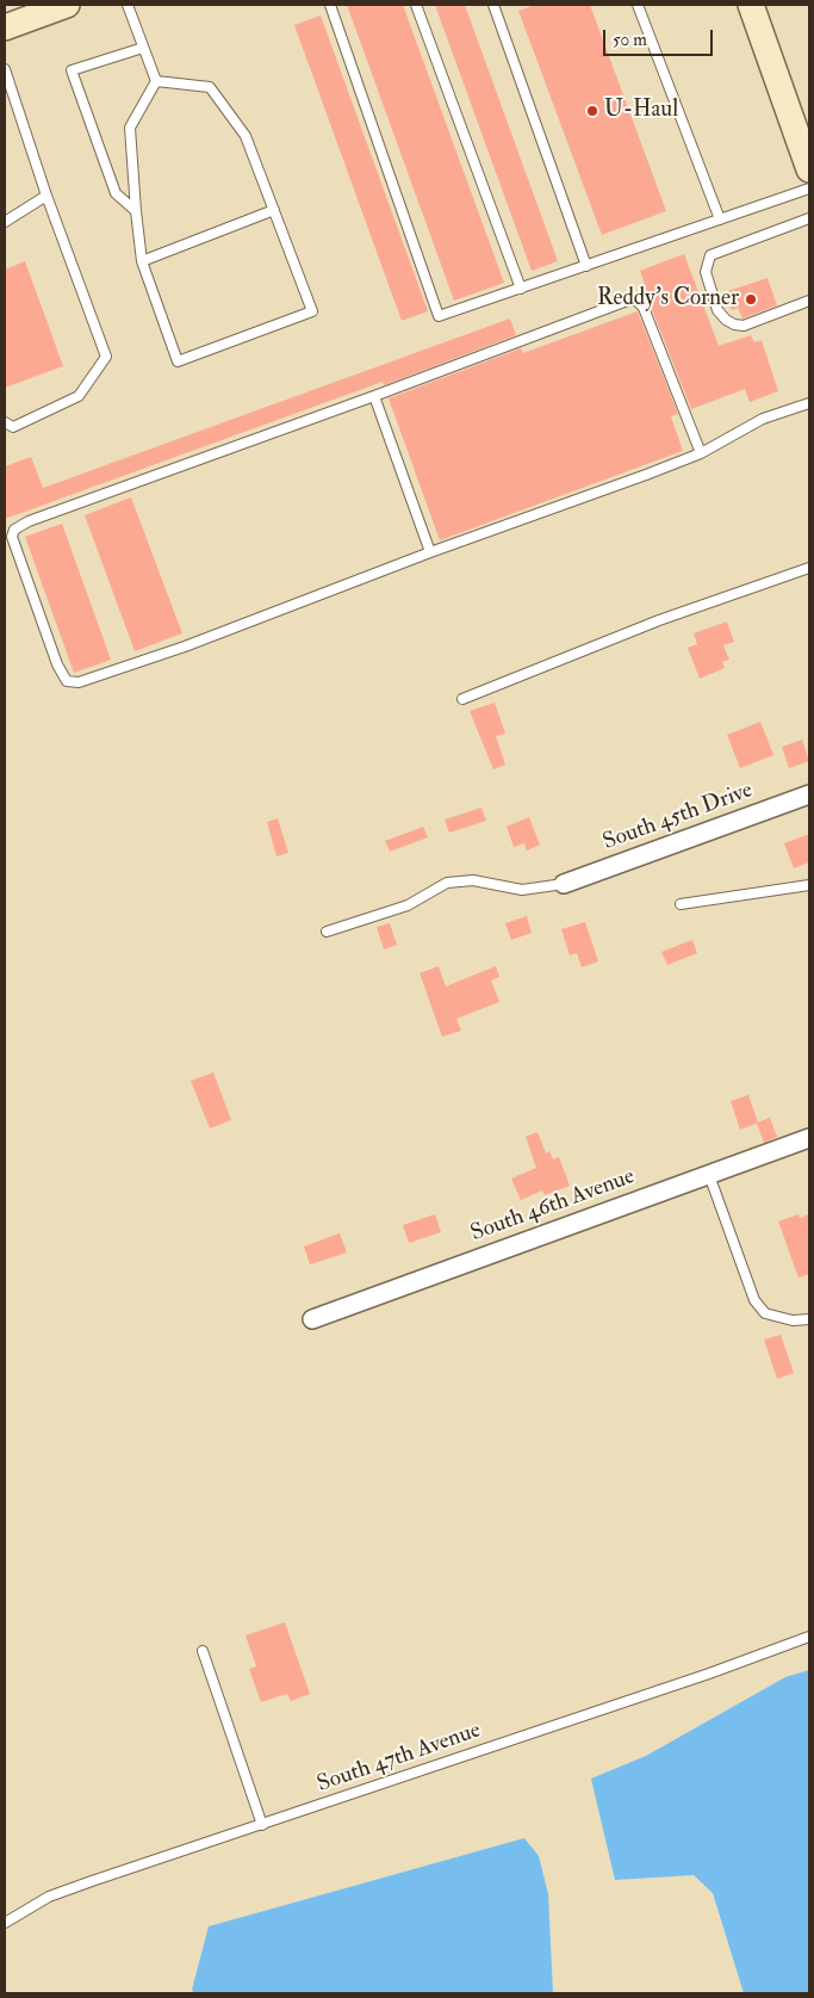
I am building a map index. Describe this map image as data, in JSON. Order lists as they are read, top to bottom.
{
  "streets": {
    "street": ["South 45th Drive", "South 46th Avenue"],
    "lane": ["South 47th Avenue"]
  },
  "places": ["U-Haul", "Reddy's Corner"],
  "scale_bar": "50 m"
}
